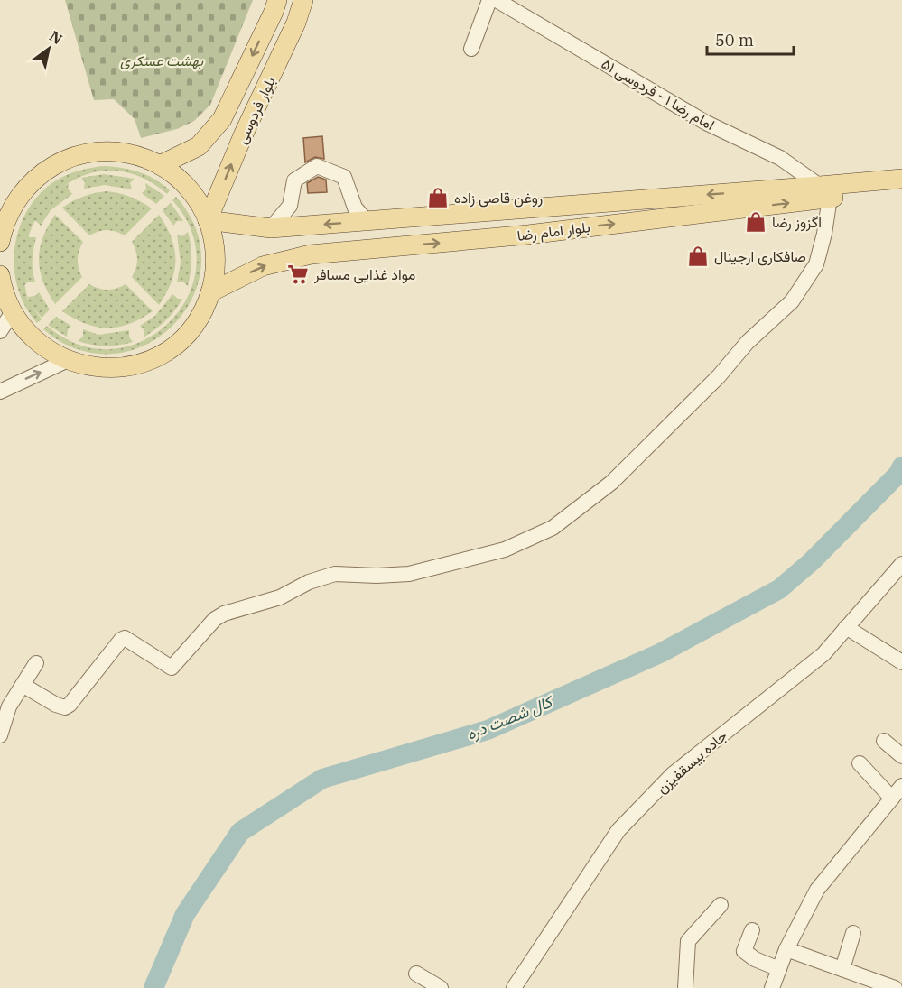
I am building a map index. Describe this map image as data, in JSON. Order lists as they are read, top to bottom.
{
  "streets": {
    "main road": ["بلوار فردوسی", "بلوار امام رضا"],
    "street": ["امام رضا ۱ - فردوسی ۵۱", "جاده بیسقفیزن"]
  },
  "crossings": [
    ["امام رضا ۱ - فردوسی ۵۱", "بلوار امام رضا"],
    ["بلوار فردوسی", "بلوار امام رضا"]
  ],
  "water": ["کال شصت دره"],
  "parks": ["بهشت عسکری"],
  "places": {
    "shop": ["روغن قاصی زاده", "اگزوز رضا", "صافکاری ارجینال"],
    "supermarket": ["مواد غذایی مسافر"]
  },
  "scale_bar": "50 m",
  "north": "top right"
}
